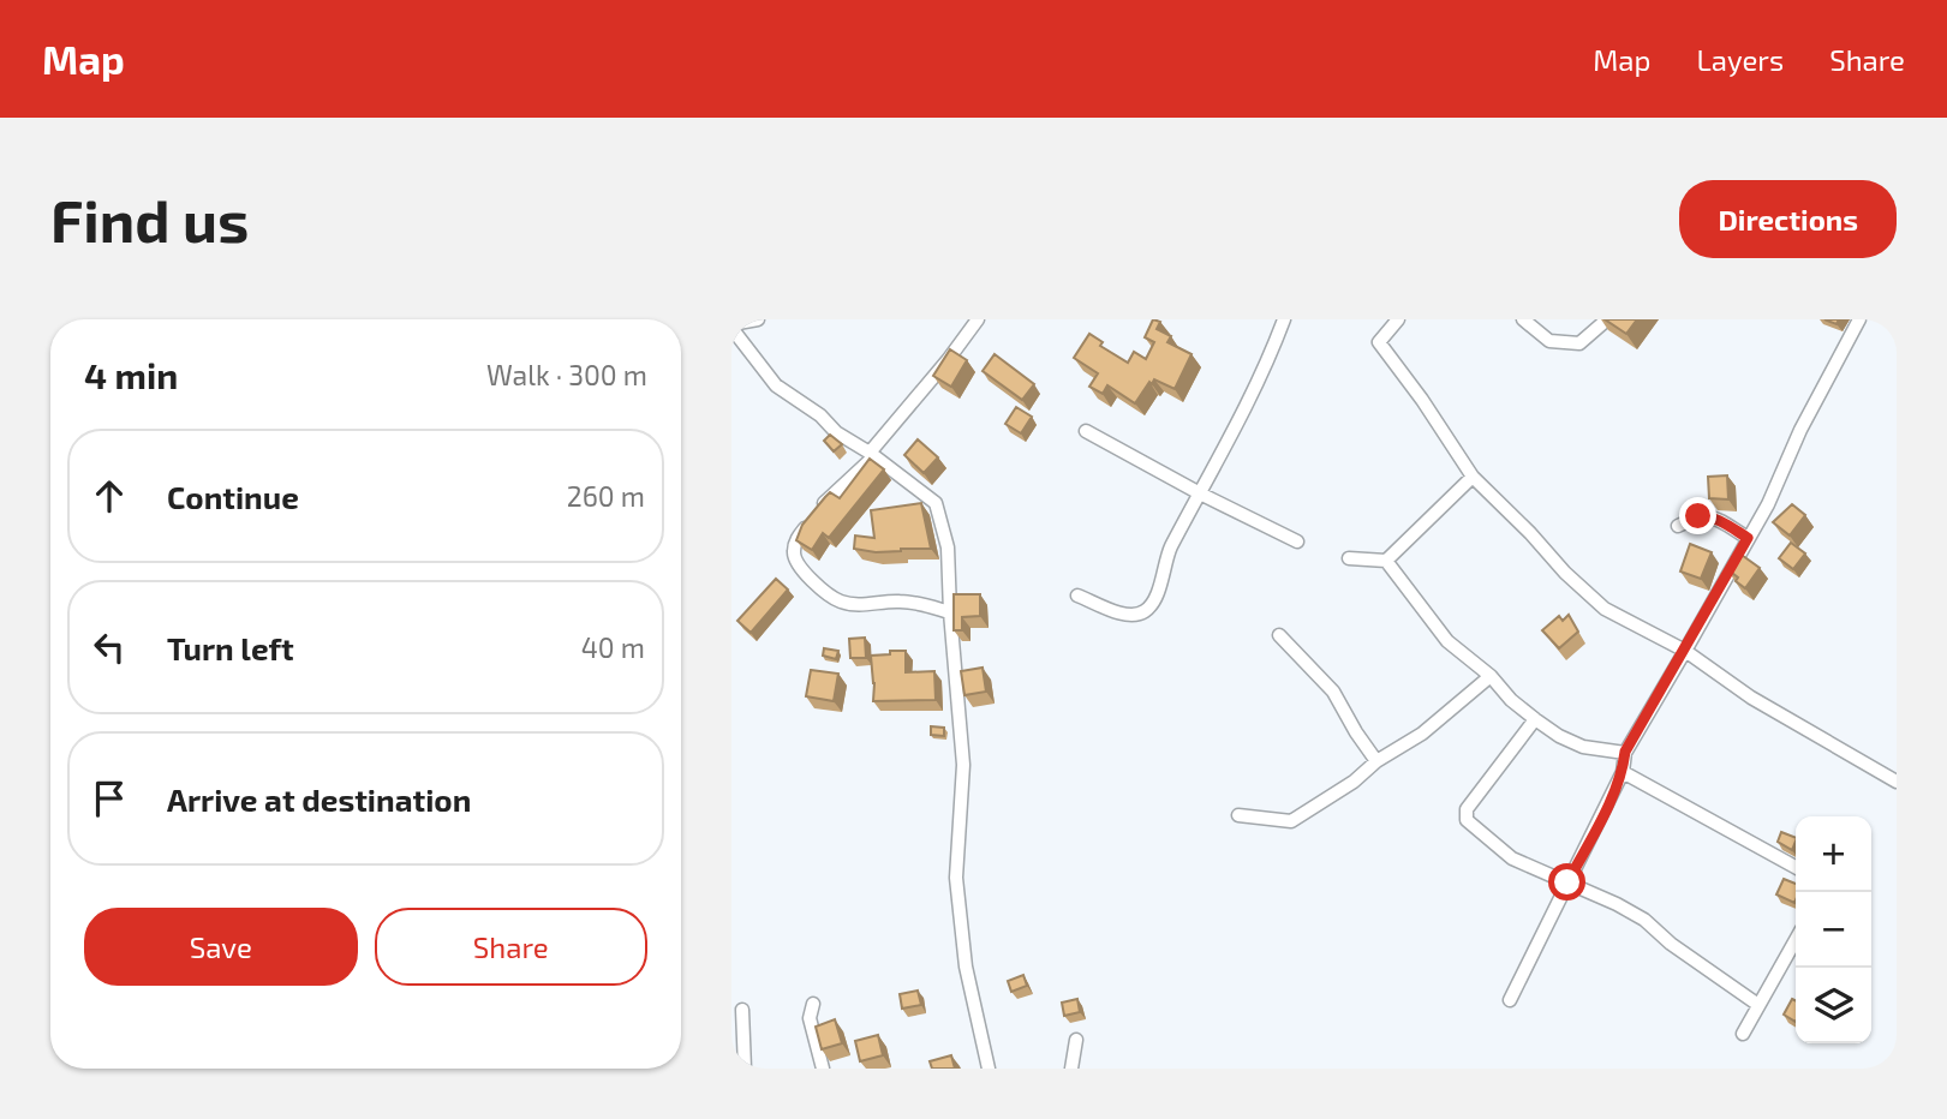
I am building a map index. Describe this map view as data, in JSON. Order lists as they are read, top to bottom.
{
  "page": {
    "header": "Map",
    "nav": ["Map", "Layers", "Share"],
    "buttons": [
      "Directions",
      ["Save", "Share"]
    ],
    "title": "Find us",
    "heading": ["4 min", "Walk · 300 m"],
    "list": [
      ["Continue", "260 m"],
      ["Turn left", "40 m"],
      "Arrive at destination"
    ],
    "map_buttons": ["+", "−"]
  }
}
